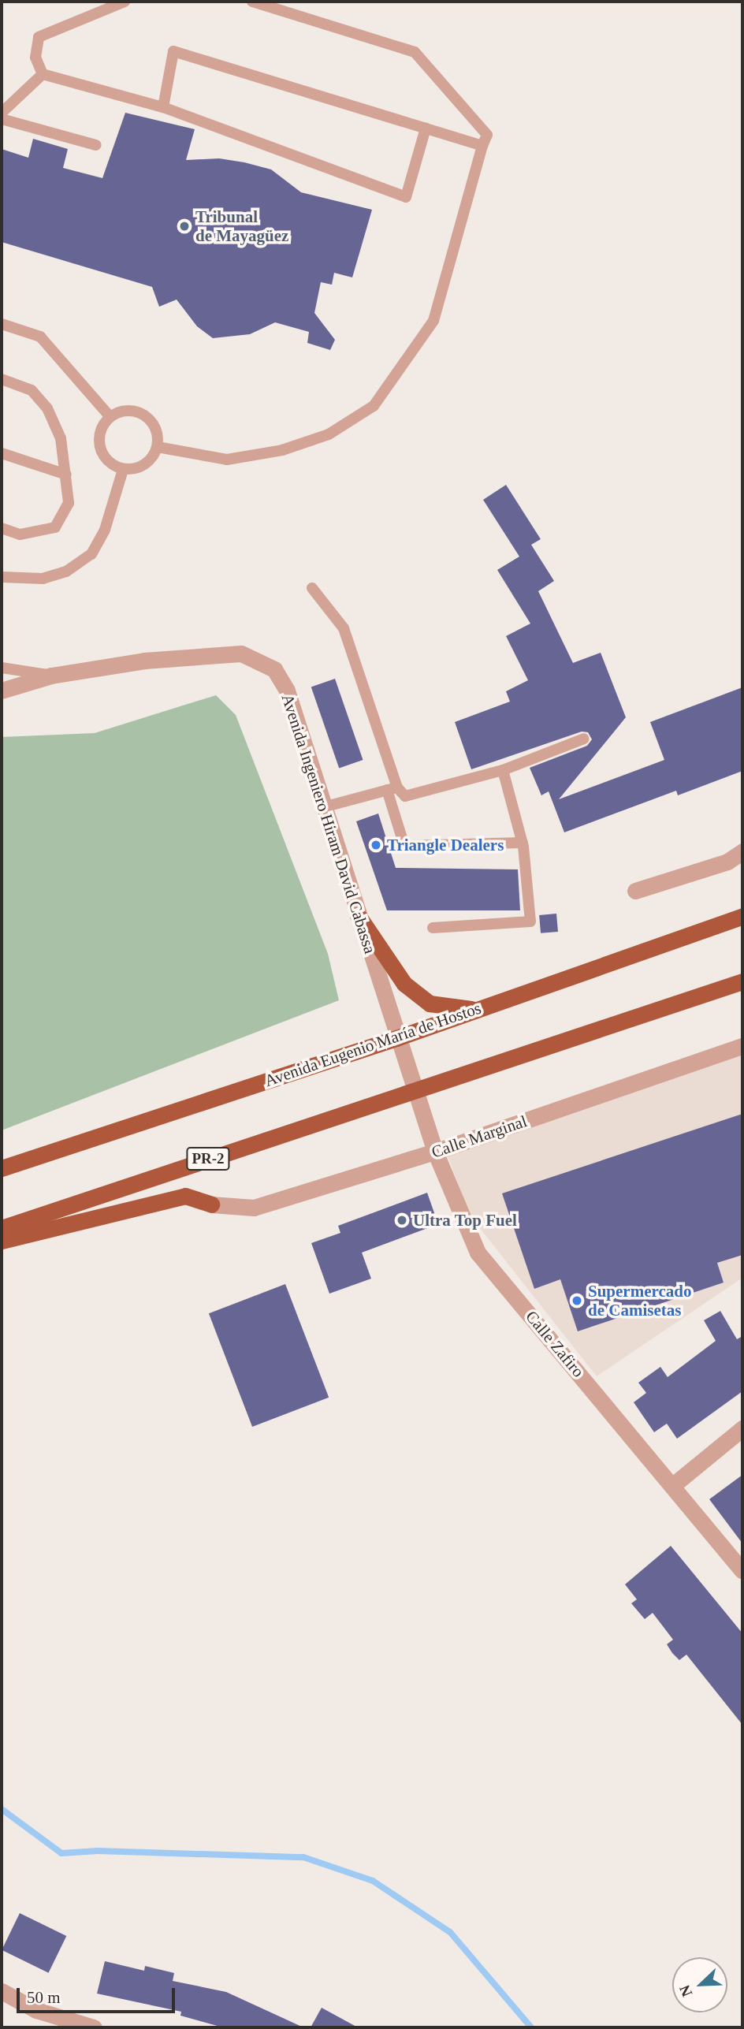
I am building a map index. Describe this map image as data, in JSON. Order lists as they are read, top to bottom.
{
  "streets": {
    "highway": ["Avenida Eugenio María de Hostos", "PR-2"],
    "street": ["Avenida Ingeniero Hiram David Cabassa", "Calle Marginal", "Calle Zafiro"]
  },
  "crossings": [
    ["Avenida Ingeniero Hiram David Cabassa", "Avenida Eugenio María de Hostos"],
    ["Avenida Ingeniero Hiram David Cabassa", "PR-2"],
    ["Avenida Ingeniero Hiram David Cabassa", "Calle Zafiro"],
    ["Calle Marginal", "Calle Zafiro"],
    ["PR-2", "Calle Zafiro"]
  ],
  "places": [
    "Tribunal de Mayagüez",
    "Triangle Dealers",
    "Ultra Top Fuel",
    "Supermercado de Camisetas"
  ],
  "scale_bar": "50 m",
  "north": "bottom left"
}
